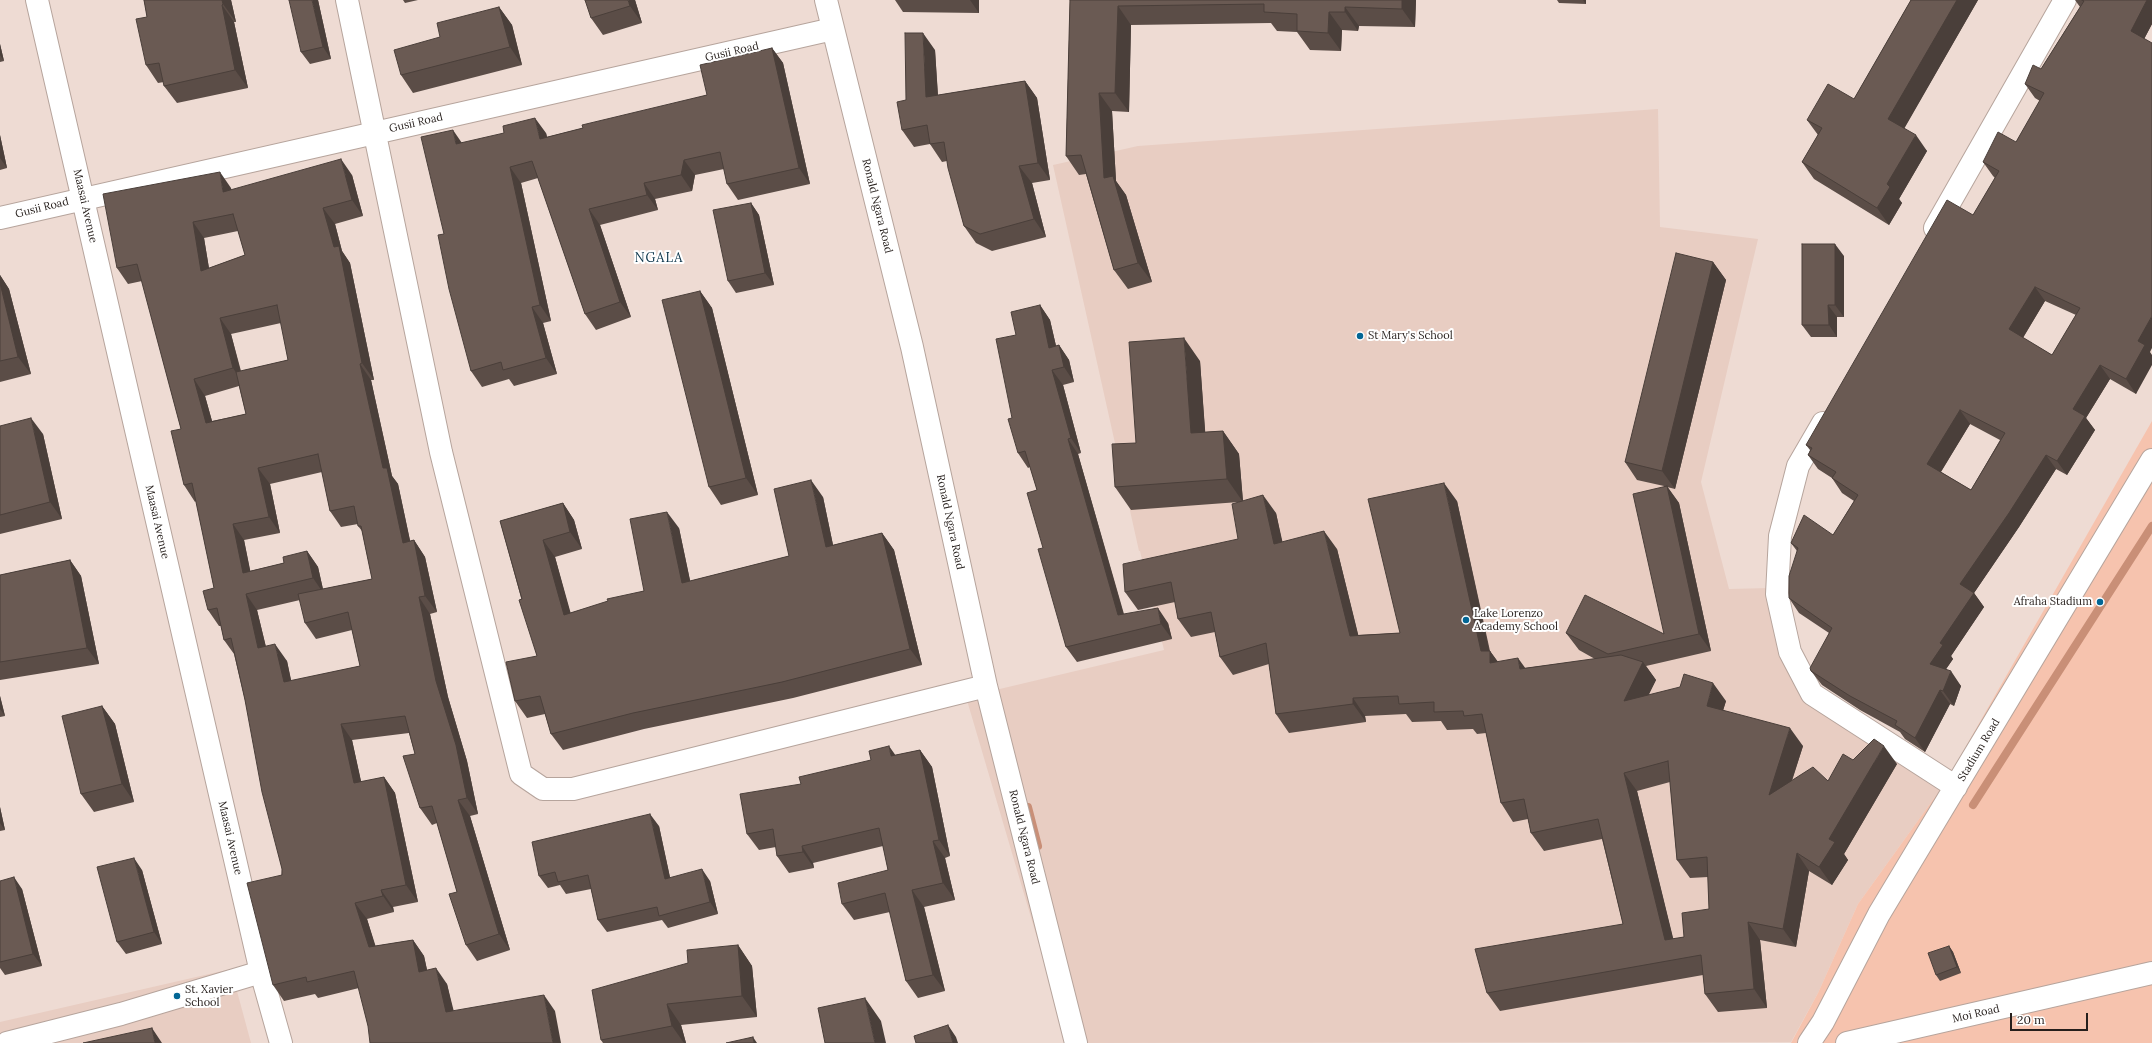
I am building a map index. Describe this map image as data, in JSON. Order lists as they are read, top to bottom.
{
  "streets": {
    "street": [
      "Gusii Road",
      "Maasai Avenue",
      "Ronald Ngara Road",
      "Stadium Road",
      "Moi Road"
    ]
  },
  "crossings": [
    ["Gusii Road", "Maasai Avenue"],
    ["Gusii Road", "Ronald Ngara Road"]
  ],
  "districts": ["NGALA"],
  "places": [
    "St Mary's School",
    "Afraha Stadium",
    "Lake Lorenzo Academy School",
    "St. Xavier School"
  ],
  "scale_bar": "20 m"
}
